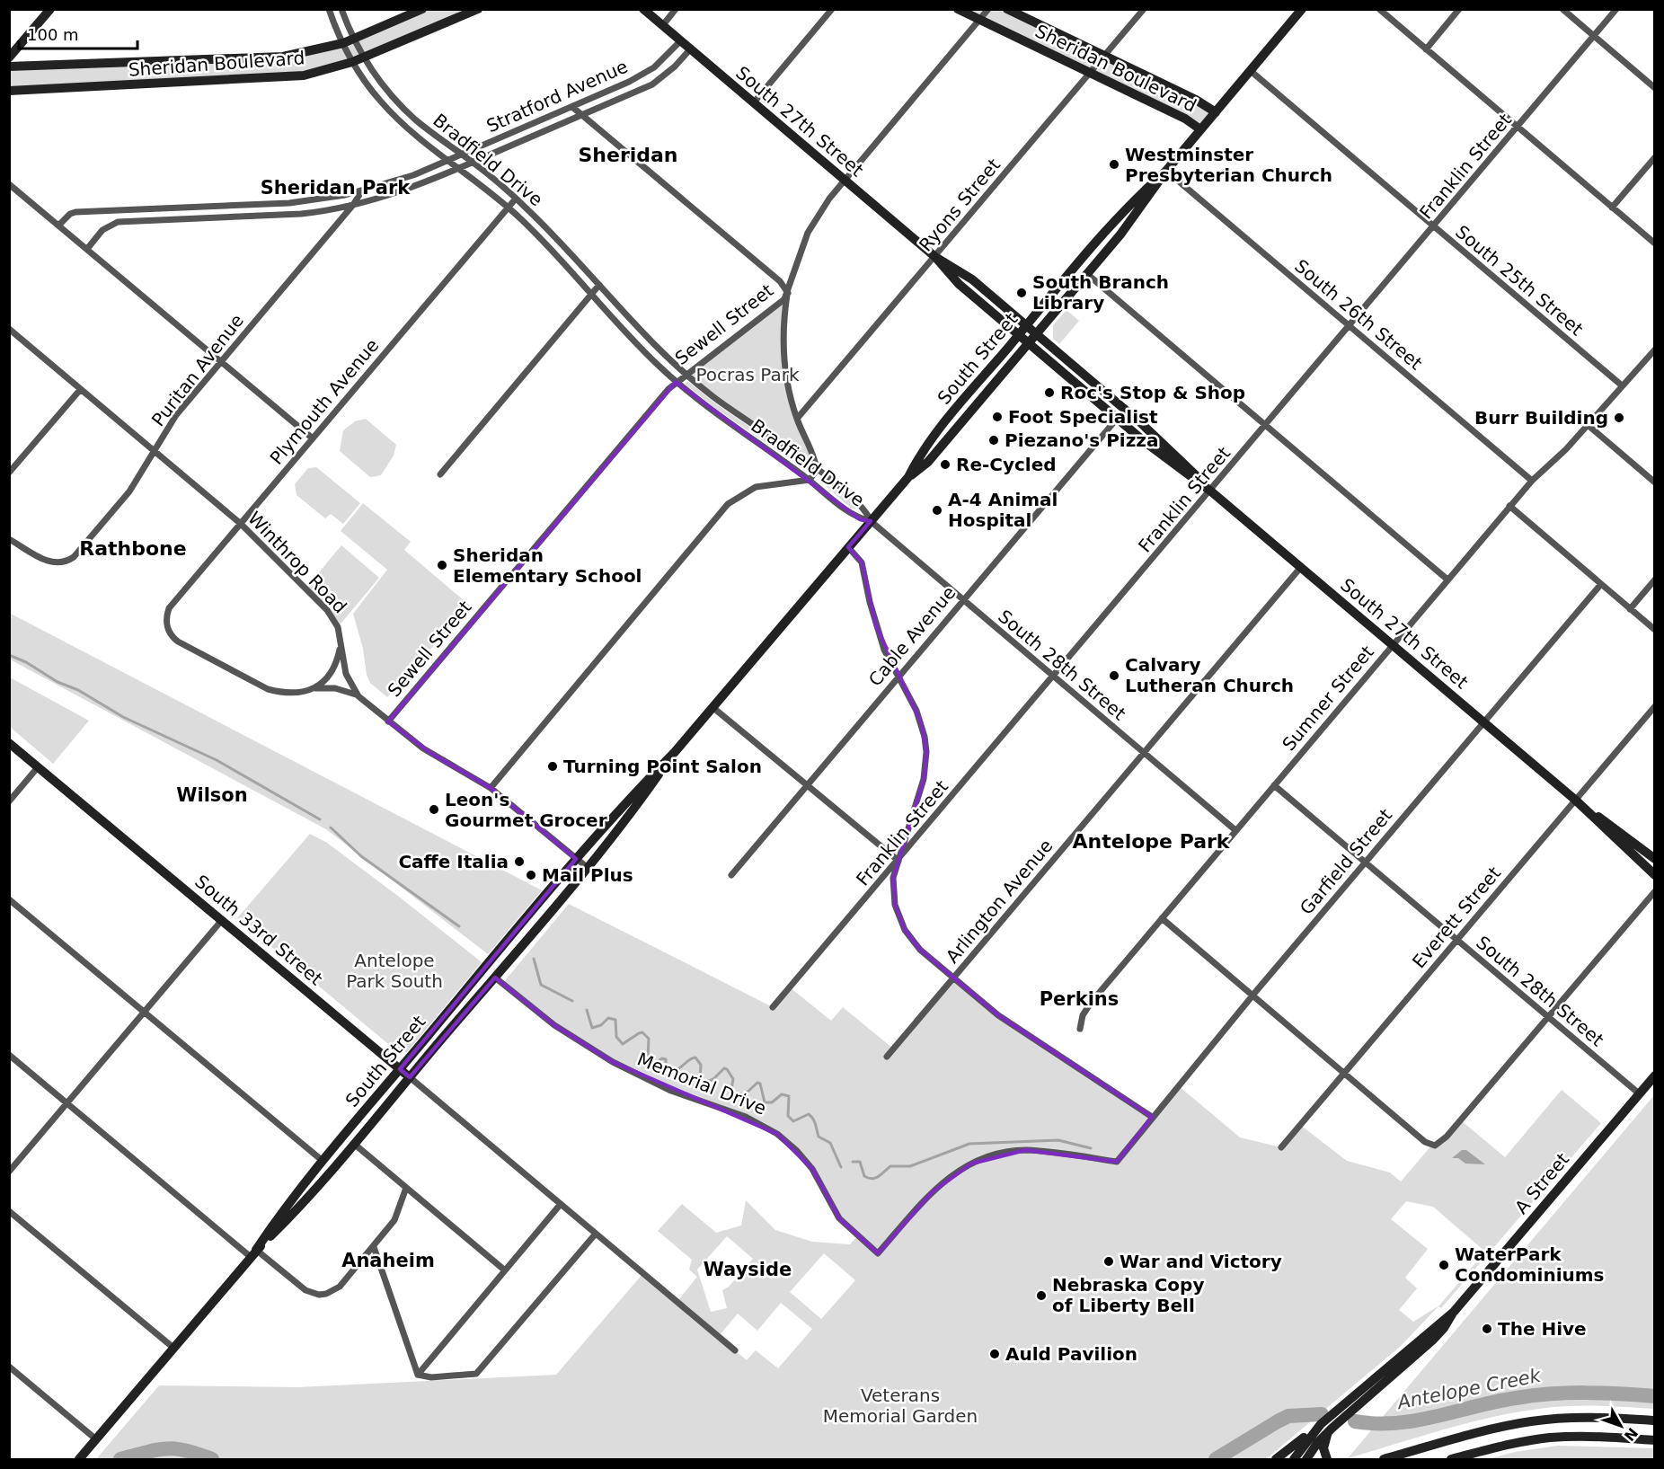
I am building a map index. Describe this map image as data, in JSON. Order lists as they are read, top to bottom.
{
  "streets": {
    "main road": [
      "Sheridan Boulevard",
      "South 27th Street",
      "South Street",
      "South 33rd Street",
      "A Street"
    ],
    "street": [
      "Stratford Avenue",
      "Bradfield Drive",
      "Franklin Street",
      "Ryons Street",
      "South 25th Street",
      "South 26th Street",
      "Sewell Street",
      "Puritan Avenue",
      "Plymouth Avenue",
      "Winthrop Road",
      "Cable Avenue",
      "South 28th Street",
      "Sumner Street",
      "Garfield Street",
      "Arlington Avenue",
      "Everett Street",
      "Memorial Drive"
    ]
  },
  "crossings": [
    ["Sheridan Boulevard", "Bradfield Drive"],
    ["Sheridan Boulevard", "Ryons Street"],
    ["Sheridan Boulevard", "Sewell Street"],
    ["Sheridan Boulevard", "South Street"],
    ["Stratford Avenue", "South 27th Street"],
    ["Stratford Avenue", "Bradfield Drive"],
    ["Stratford Avenue", "Puritan Avenue"],
    ["South 27th Street", "Franklin Street"],
    ["South 27th Street", "Ryons Street"],
    ["South 27th Street", "Sewell Street"],
    ["South 27th Street", "South Street"],
    ["South 27th Street", "Cable Avenue"],
    ["South 27th Street", "Sumner Street"],
    ["South 27th Street", "Garfield Street"],
    ["South 27th Street", "Arlington Avenue"],
    ["South 27th Street", "Everett Street"],
    ["Bradfield Drive", "Sewell Street"],
    ["Bradfield Drive", "South Street"],
    ["Bradfield Drive", "Plymouth Avenue"],
    ["Bradfield Drive", "South 28th Street"],
    ["Franklin Street", "South 25th Street"],
    ["Franklin Street", "South 26th Street"],
    ["Franklin Street", "South 28th Street"],
    ["South 25th Street", "South Street"],
    ["South 25th Street", "Sumner Street"],
    ["South 26th Street", "South Street"],
    ["South 26th Street", "Sumner Street"],
    ["Sewell Street", "Winthrop Road"],
    ["South Street", "Winthrop Road"],
    ["South Street", "South 28th Street"],
    ["South Street", "South 33rd Street"],
    ["South Street", "Memorial Drive"],
    ["Puritan Avenue", "Winthrop Road"],
    ["Plymouth Avenue", "Winthrop Road"],
    ["Cable Avenue", "South 28th Street"],
    ["South 28th Street", "Sumner Street"],
    ["South 28th Street", "Garfield Street"],
    ["South 28th Street", "Arlington Avenue"],
    ["South 28th Street", "Everett Street"],
    ["South 28th Street", "A Street"],
    ["Garfield Street", "Memorial Drive"]
  ],
  "districts": [
    "Sheridan",
    "Sheridan Park",
    "Rathbone",
    "Wilson",
    "Antelope Park",
    "Perkins",
    "Anaheim",
    "Wayside"
  ],
  "water": ["Antelope Creek"],
  "parks": ["Pocras Park", "Antelope Park South", "Veterans Memorial Garden"],
  "places": [
    "Westminster Presbyterian Church",
    "South Branch Library",
    "Roc's Stop & Shop",
    "Foot Specialist",
    "Burr Building",
    "Piezano's Pizza",
    "Re-Cycled",
    "A-4 Animal Hospital",
    "Sheridan Elementary School",
    "Calvary Lutheran Church",
    "Turning Point Salon",
    "Leon's Gourmet Grocer",
    "Caffe Italia",
    "Mail Plus",
    "War and Victory",
    "WaterPark Condominiums",
    "Nebraska Copy of Liberty Bell",
    "The Hive",
    "Auld Pavilion"
  ],
  "scale_bar": "100 m",
  "north": "bottom right"
}
